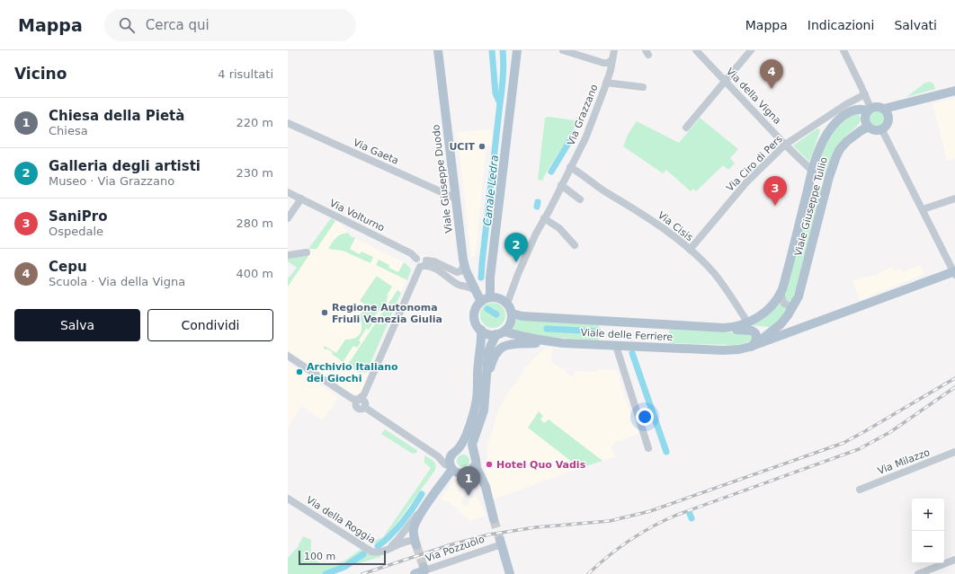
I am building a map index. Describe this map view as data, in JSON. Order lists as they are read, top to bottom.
{
  "streets": {
    "main road": [
      "Viale Giuseppe Duodo",
      "Viale Giuseppe Tullio",
      "Viale delle Ferriere",
      "Via Pozzuolo"
    ],
    "street": [
      "Via della Vigna",
      "Via Grazzano",
      "Via Gaeta",
      "Via Ciro di Pers",
      "Via Volturno",
      "Via Cisis",
      "Via Milazzo",
      "Via della Roggia"
    ]
  },
  "crossings": [
    ["Via della Vigna", "Via Ciro di Pers"],
    ["Via della Vigna", "Viale Giuseppe Tullio"],
    ["Via Grazzano", "Viale Giuseppe Duodo"],
    ["Via Grazzano", "Via Cisis"],
    ["Via Grazzano", "Viale delle Ferriere"],
    ["Via Gaeta", "Viale Giuseppe Duodo"],
    ["Via Ciro di Pers", "Via Cisis"],
    ["Viale Giuseppe Duodo", "Via Volturno"],
    ["Viale Giuseppe Duodo", "Viale delle Ferriere"],
    ["Viale Giuseppe Tullio", "Via Cisis"],
    ["Viale Giuseppe Tullio", "Viale delle Ferriere"],
    ["Via Cisis", "Viale delle Ferriere"]
  ],
  "water": ["Canale Ledra"],
  "places": [
    "UCIT",
    "Regione Autonoma Friuli Venezia Giulia",
    "Archivio Italiano dei Giochi",
    "Hotel Quo Vadis"
  ],
  "scale_bar": "100 m",
  "page": {
    "header": "Mappa",
    "search": "Cerca qui",
    "nav": ["Mappa", "Indicazioni", "Salvati"],
    "heading": ["Vicino", "4 risultati"],
    "pins": [
      "4",
      "3",
      "2",
      "1"
    ],
    "list": [
      {
        "mark": "1",
        "name": "Chiesa della Pietà",
        "note": "Chiesa",
        "value": "220 m"
      },
      {
        "mark": "2",
        "name": "Galleria degli artisti",
        "note": "Museo · Via Grazzano",
        "value": "230 m"
      },
      {
        "mark": "3",
        "name": "SaniPro",
        "note": "Ospedale",
        "value": "280 m"
      },
      {
        "mark": "4",
        "name": "Cepu",
        "note": "Scuola · Via della Vigna",
        "value": "400 m"
      }
    ],
    "buttons": ["Salva", "Condividi"],
    "map_buttons": ["+", "−"],
    "scale": "100 m"
  }
}
